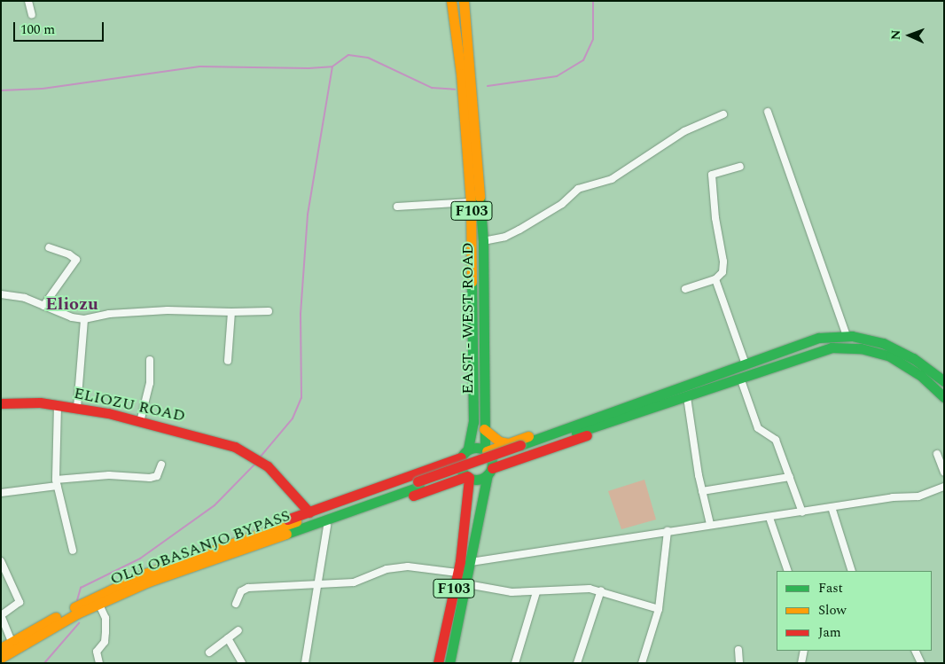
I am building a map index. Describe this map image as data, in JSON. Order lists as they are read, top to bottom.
{
  "streets": {
    "main road": [
      "F103",
      "EAST - WEST ROAD",
      "ELIOZU ROAD",
      "OLU OBASANJO BYPASS"
    ]
  },
  "crossings": [
    ["F103", "EAST - WEST ROAD"]
  ],
  "districts": ["Eliozu"],
  "legend": ["Fast", "Slow", "Jam"],
  "scale_bar": "100 m",
  "north": "left"
}
